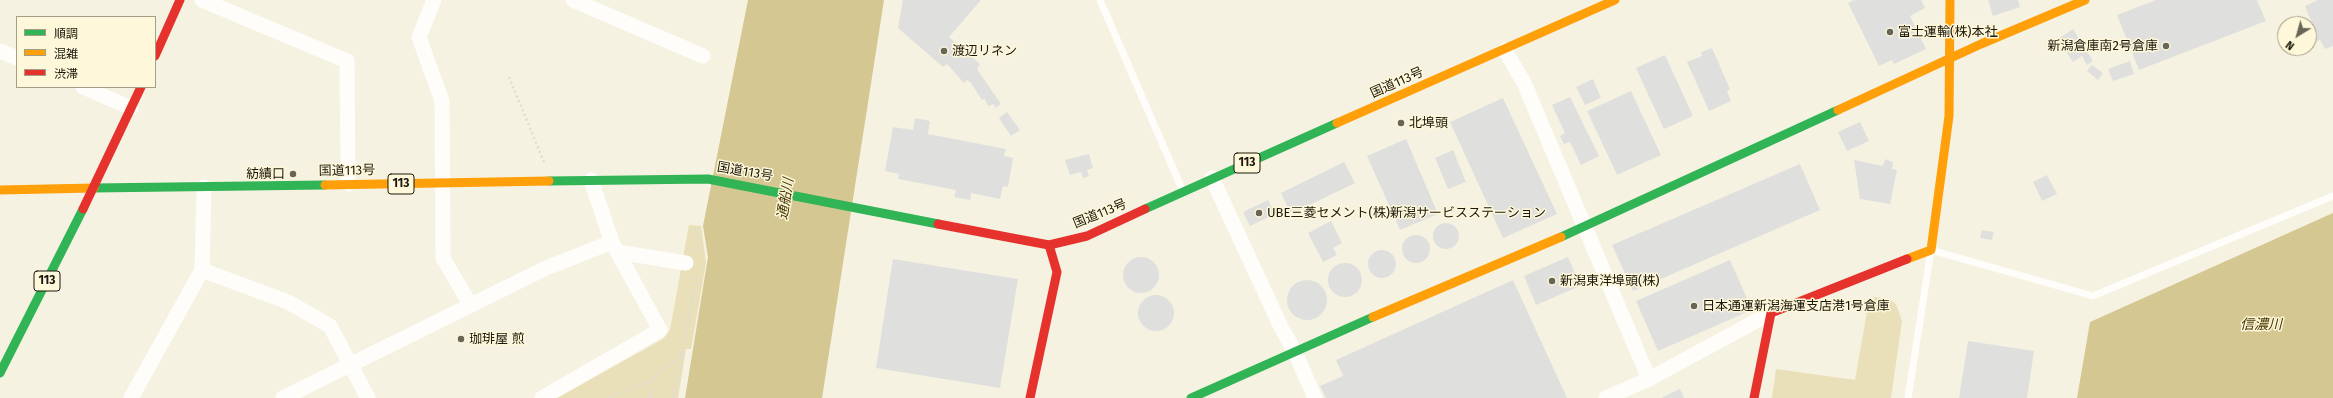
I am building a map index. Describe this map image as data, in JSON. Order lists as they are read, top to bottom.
{
  "streets": {
    "main road": ["国道113号", "113"]
  },
  "crossings": [
    ["国道113号", "113"]
  ],
  "water": ["通船川", "信濃川"],
  "places": [
    "富士運輸(株)本社",
    "新潟倉庫南2号倉庫",
    "渡辺リネン",
    "北埠頭",
    "紡績口",
    "UBE三菱セメント(株)新潟サービスステーション",
    "新潟東洋埠頭(株)",
    "日本通運新潟海運支店港1号倉庫",
    "珈琲屋 煎"
  ],
  "legend": ["順調", "混雑", "渋滞"],
  "north": "bottom left"
}
